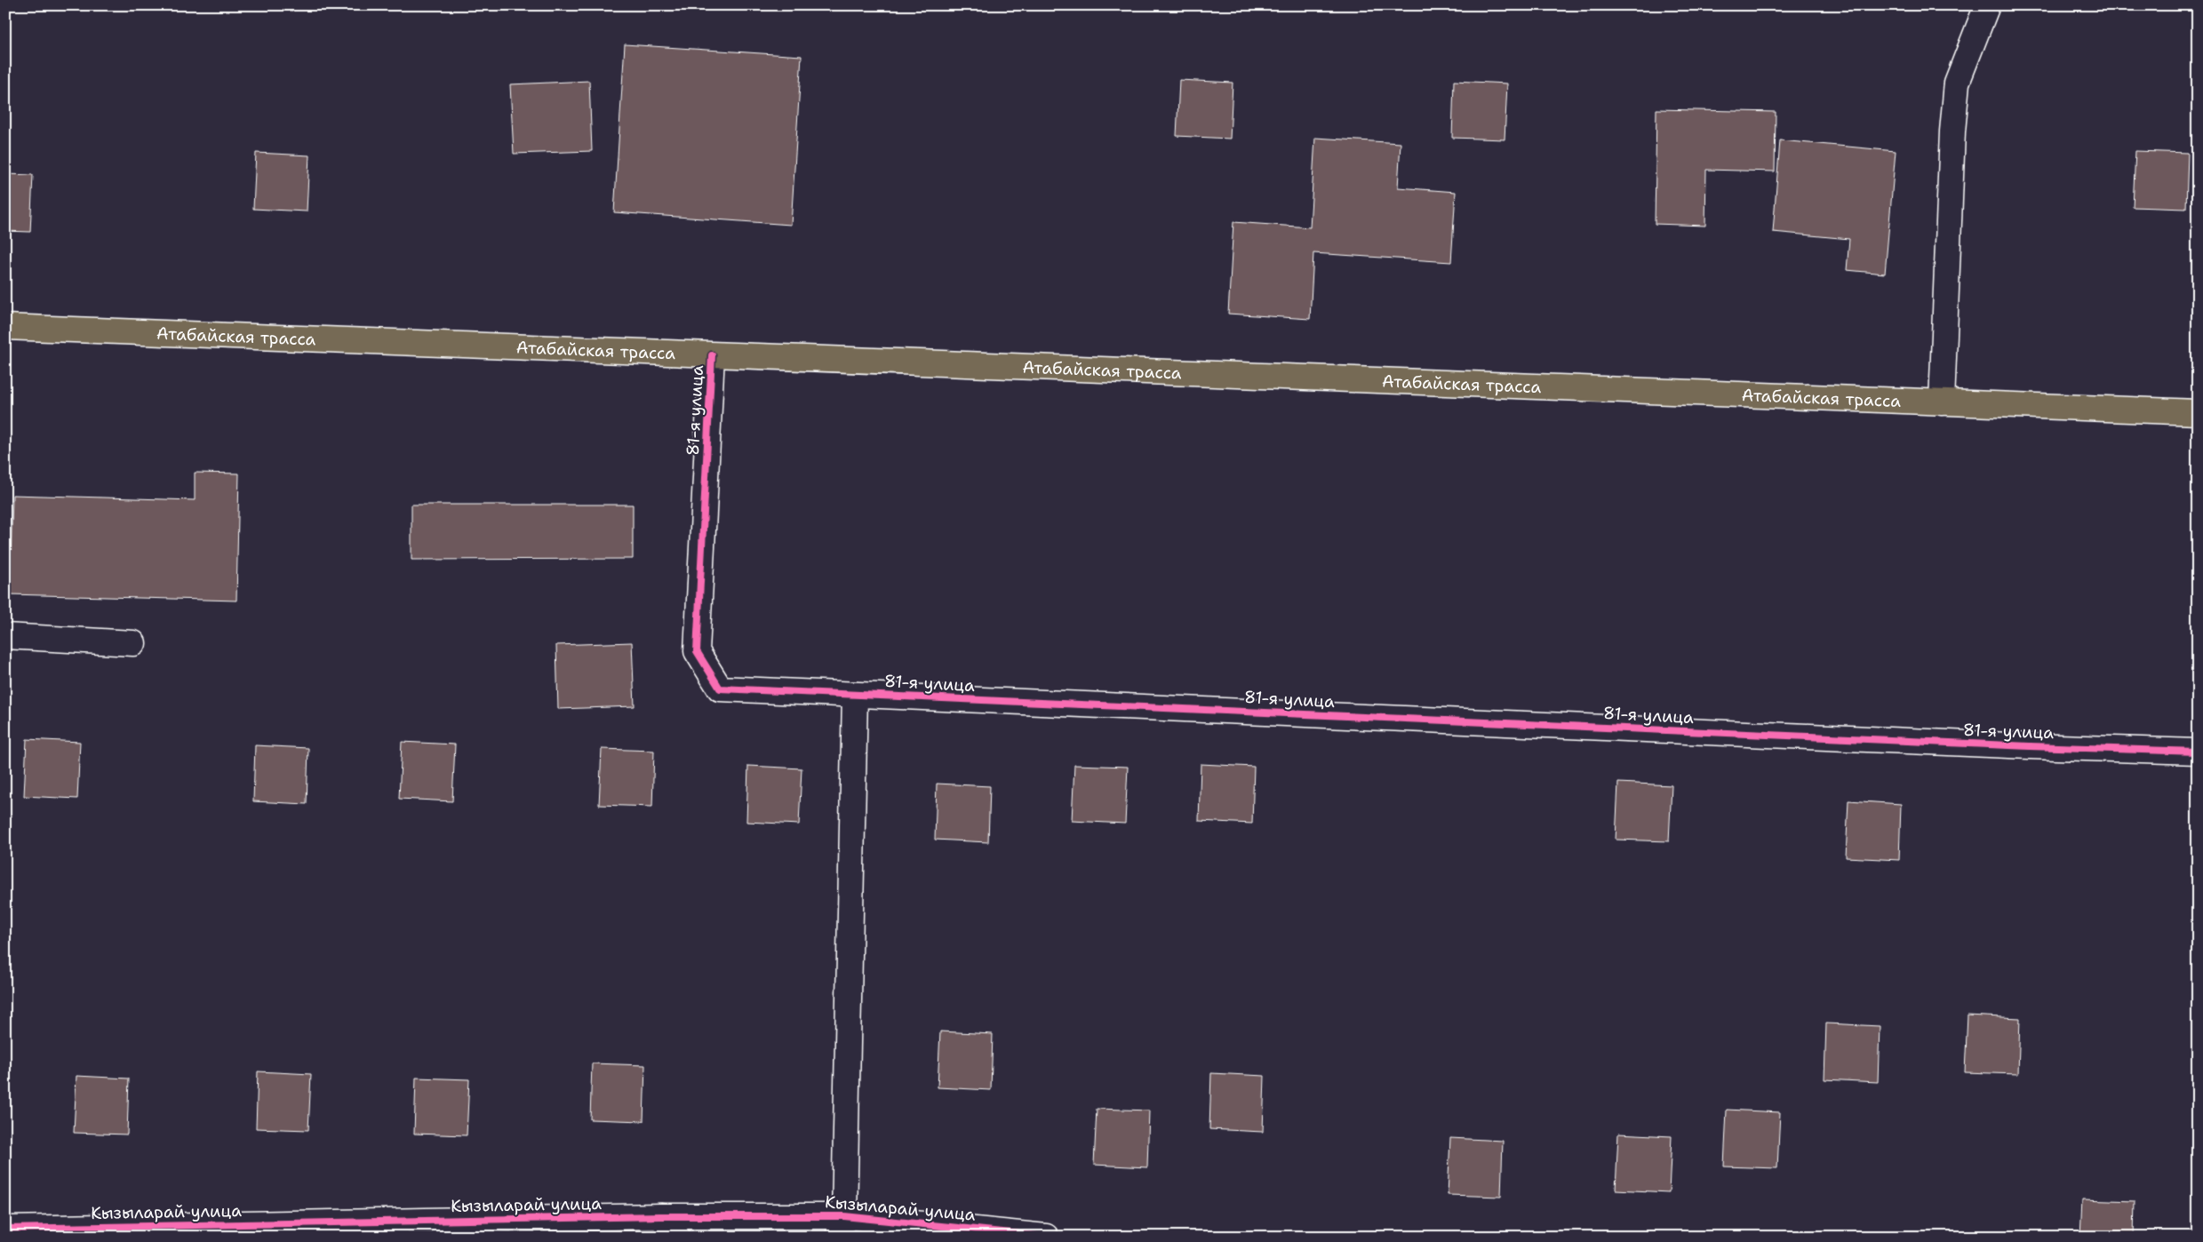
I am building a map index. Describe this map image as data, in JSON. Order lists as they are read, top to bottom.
{
  "streets": {
    "main road": ["Атабайская трасса"],
    "street": ["81-я улица", "Кызыларай улица"]
  },
  "crossings": [
    ["Атабайская трасса", "81-я улица"]
  ]
}
